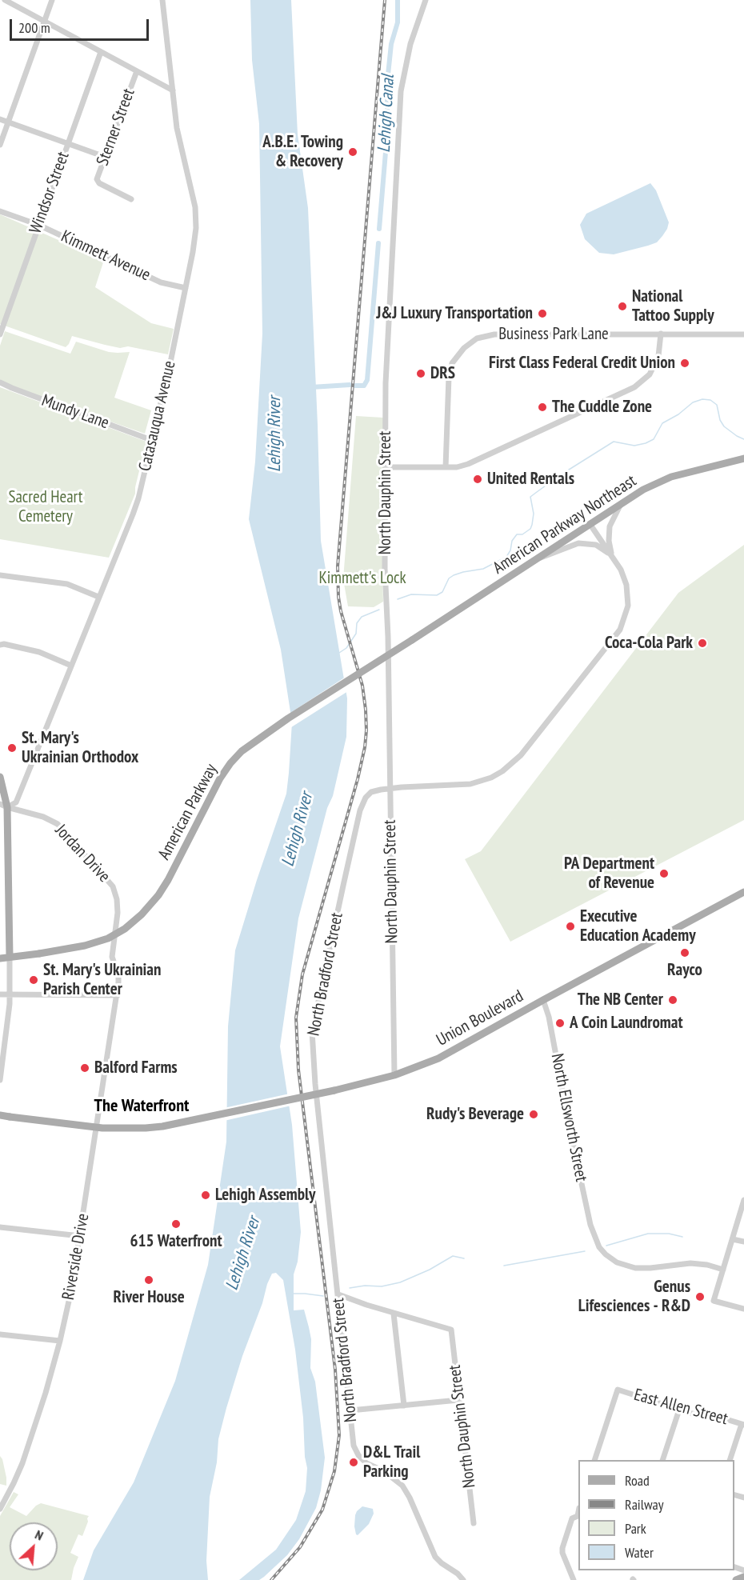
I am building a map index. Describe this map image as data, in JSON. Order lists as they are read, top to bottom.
{
  "streets": {
    "main road": ["American Parkway Northeast", "American Parkway", "Union Boulevard"],
    "street": [
      "Sterner Street",
      "Windsor Street",
      "Kimmett Avenue",
      "Business Park Lane",
      "Mundy Lane",
      "Catasauqua Avenue",
      "North Dauphin Street",
      "Jordan Drive",
      "North Bradford Street",
      "North Ellsworth Street",
      "Riverside Drive",
      "East Allen Street"
    ]
  },
  "crossings": [
    ["Windsor Street", "Kimmett Avenue"],
    ["Kimmett Avenue", "Catasauqua Avenue"],
    ["Mundy Lane", "Catasauqua Avenue"],
    ["Catasauqua Avenue", "Jordan Drive"],
    ["North Dauphin Street", "North Bradford Street"],
    ["North Dauphin Street", "Union Boulevard"],
    ["American Parkway Northeast", "American Parkway"],
    ["American Parkway Northeast", "North Bradford Street"],
    ["Jordan Drive", "Riverside Drive"],
    ["Union Boulevard", "North Ellsworth Street"]
  ],
  "districts": ["The Waterfront"],
  "water": ["Lehigh Canal", "Lehigh River"],
  "parks": ["Sacred Heart Cemetery", "Kimmett's Lock"],
  "places": [
    "A.B.E. Towing & Recovery",
    "National Tattoo Supply",
    "J&J Luxury Transportation",
    "First Class Federal Credit Union",
    "DRS",
    "The Cuddle Zone",
    "United Rentals",
    "Coca-Cola Park",
    "St. Mary's Ukrainian Orthodox",
    "PA Department of Revenue",
    "Executive Education Academy",
    "Rayco",
    "St. Mary's Ukrainian Parish Center",
    "The NB Center",
    "A Coin Laundromat",
    "Balford Farms",
    "Rudy's Beverage",
    "Lehigh Assembly",
    "615 Waterfront",
    "River House",
    "Genus Lifesciences - R&D",
    "D&L Trail Parking"
  ],
  "legend": [
    "Road",
    "Railway",
    "Park",
    "Water"
  ],
  "scale_bar": "200 m",
  "north": "top right"
}
